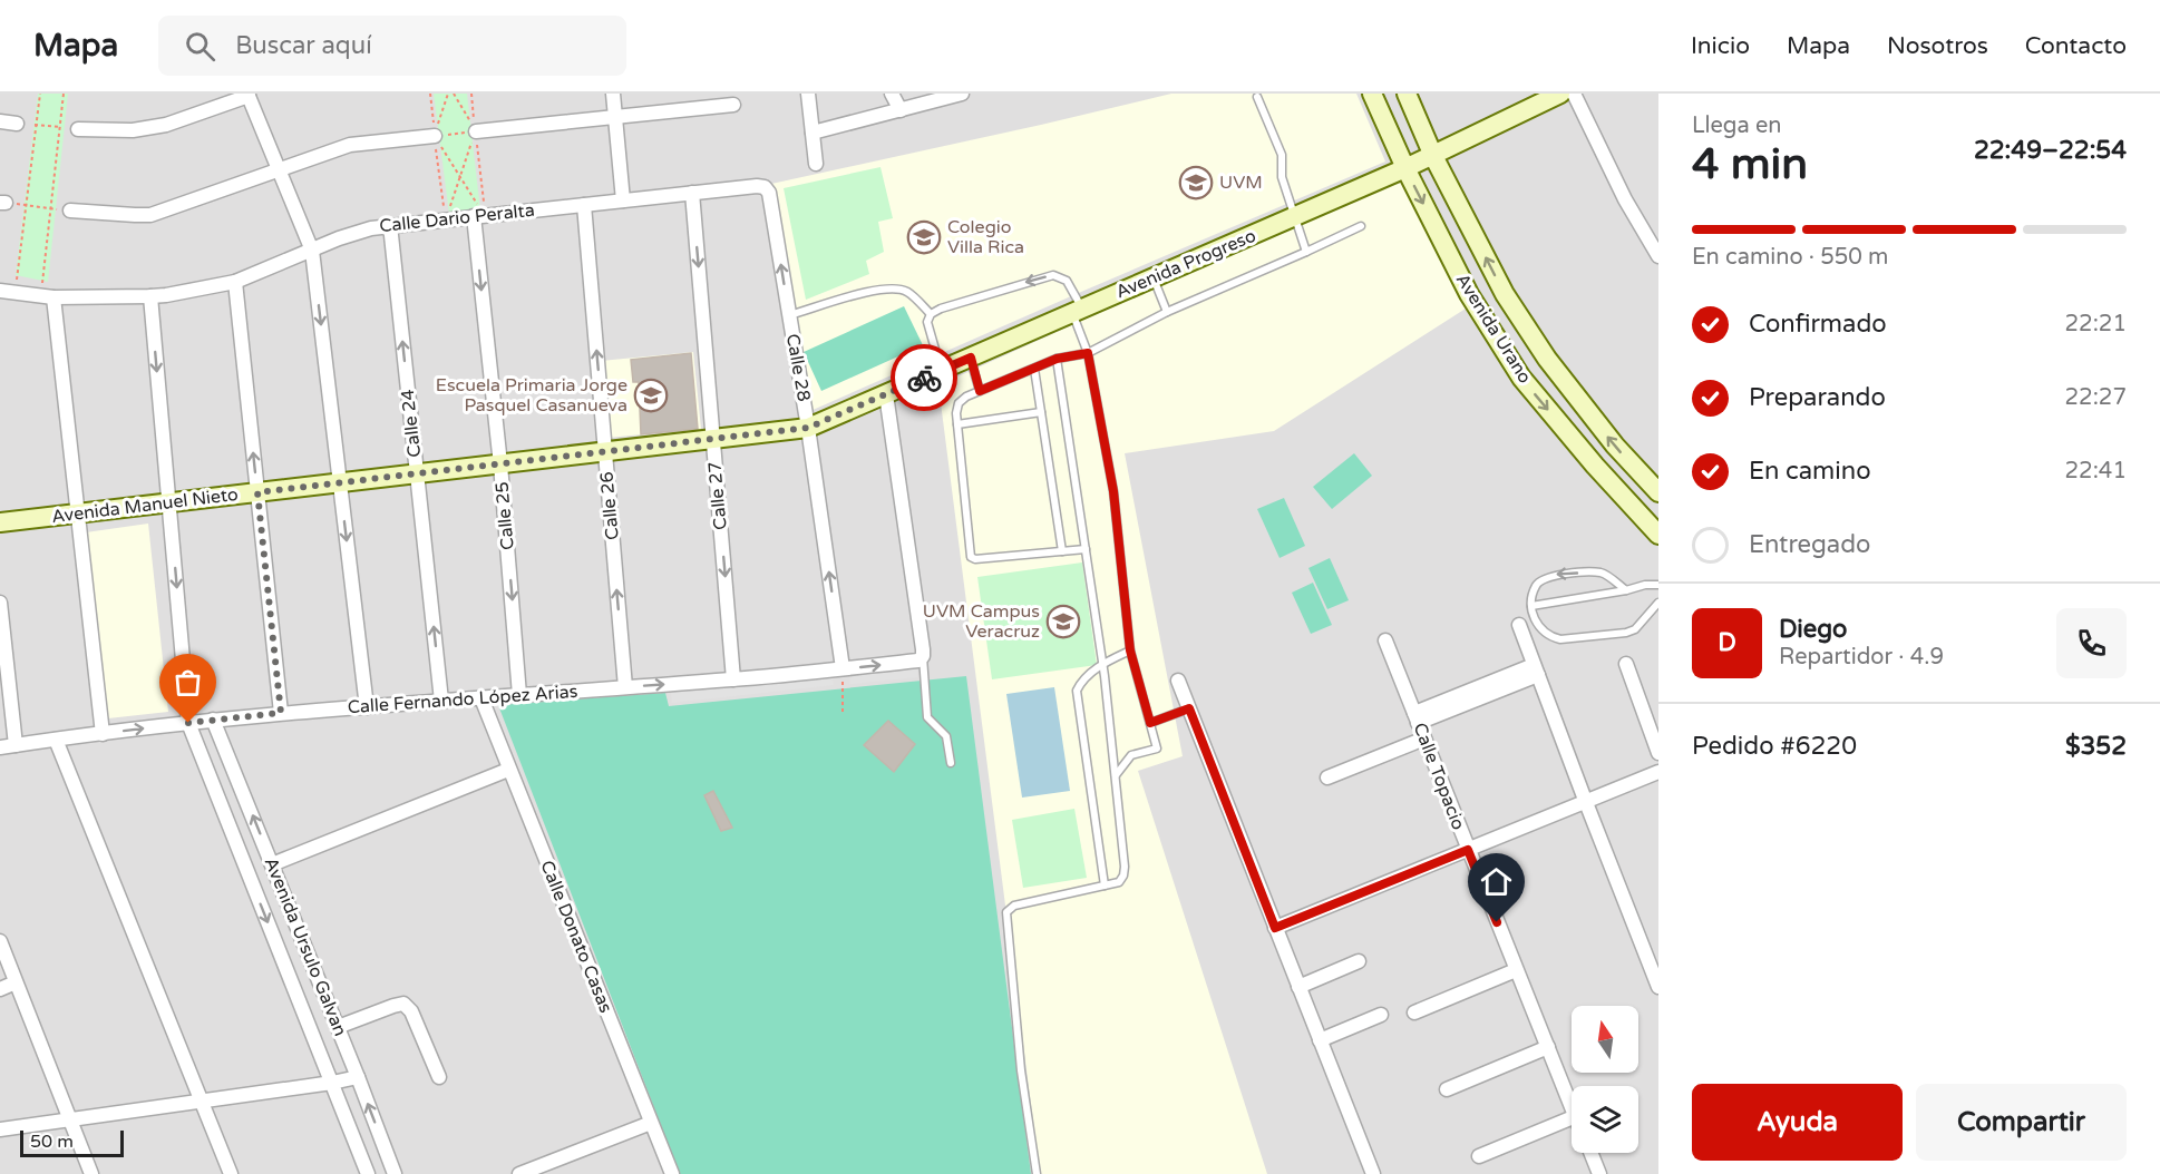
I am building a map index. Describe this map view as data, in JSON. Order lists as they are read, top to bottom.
{
  "streets": {
    "street": [
      "Calle Dario Peralta",
      "Avenida Progreso",
      "Avenida Urano",
      "Calle 28",
      "Calle 24",
      "Calle 27",
      "Avenida Manuel Nieto",
      "Calle 26",
      "Calle 25",
      "Calle Fernando López Arias",
      "Calle Topacio",
      "Calle Donato Casas",
      "Avenida Ursulo Galvan"
    ]
  },
  "crossings": [
    ["Calle Dario Peralta", "Calle 28"],
    ["Calle Dario Peralta", "Calle 24"],
    ["Calle Dario Peralta", "Calle 27"],
    ["Calle Dario Peralta", "Calle 26"],
    ["Calle Dario Peralta", "Calle 25"],
    ["Calle Dario Peralta", "Avenida Ursulo Galvan"],
    ["Avenida Progreso", "Avenida Urano"],
    ["Avenida Progreso", "Calle 28"],
    ["Avenida Progreso", "Avenida Manuel Nieto"],
    ["Calle 28", "Avenida Manuel Nieto"],
    ["Calle 28", "Calle Fernando López Arias"],
    ["Calle 24", "Avenida Manuel Nieto"],
    ["Calle 24", "Calle Fernando López Arias"],
    ["Calle 27", "Avenida Manuel Nieto"],
    ["Calle 27", "Calle Fernando López Arias"],
    ["Avenida Manuel Nieto", "Calle 26"],
    ["Avenida Manuel Nieto", "Calle 25"],
    ["Avenida Manuel Nieto", "Avenida Ursulo Galvan"],
    ["Calle 26", "Calle Fernando López Arias"],
    ["Calle 25", "Calle Fernando López Arias"],
    ["Calle Fernando López Arias", "Calle Donato Casas"],
    ["Calle Fernando López Arias", "Avenida Ursulo Galvan"]
  ],
  "one_way": ["Calle 27", "Calle 26", "Calle 25"],
  "places": {
    "school or university": [
      "UVM",
      "Colegio Villa Rica",
      "Escuela Primaria Jorge Pasquel Casanueva",
      "UVM Campus Veracruz"
    ]
  },
  "scale_bar": "50 m",
  "north": "top",
  "page": {
    "header": "Mapa",
    "search": "Buscar aquí",
    "nav": [
      "Inicio",
      "Mapa",
      "Nosotros",
      "Contacto"
    ],
    "heading": ["4 min", "Llega en", "22:49–22:54"],
    "panel": [
      "Diego",
      "Repartidor · 4.9",
      "Pedido #6220",
      "$352"
    ],
    "bar": "En camino · 550 m",
    "list": [
      ["Confirmado", "22:21"],
      ["Preparando", "22:27"],
      ["En camino", "22:41"],
      "Entregado"
    ],
    "round": "D",
    "buttons": ["Ayuda", "Compartir"],
    "scale": "50 m"
  }
}
